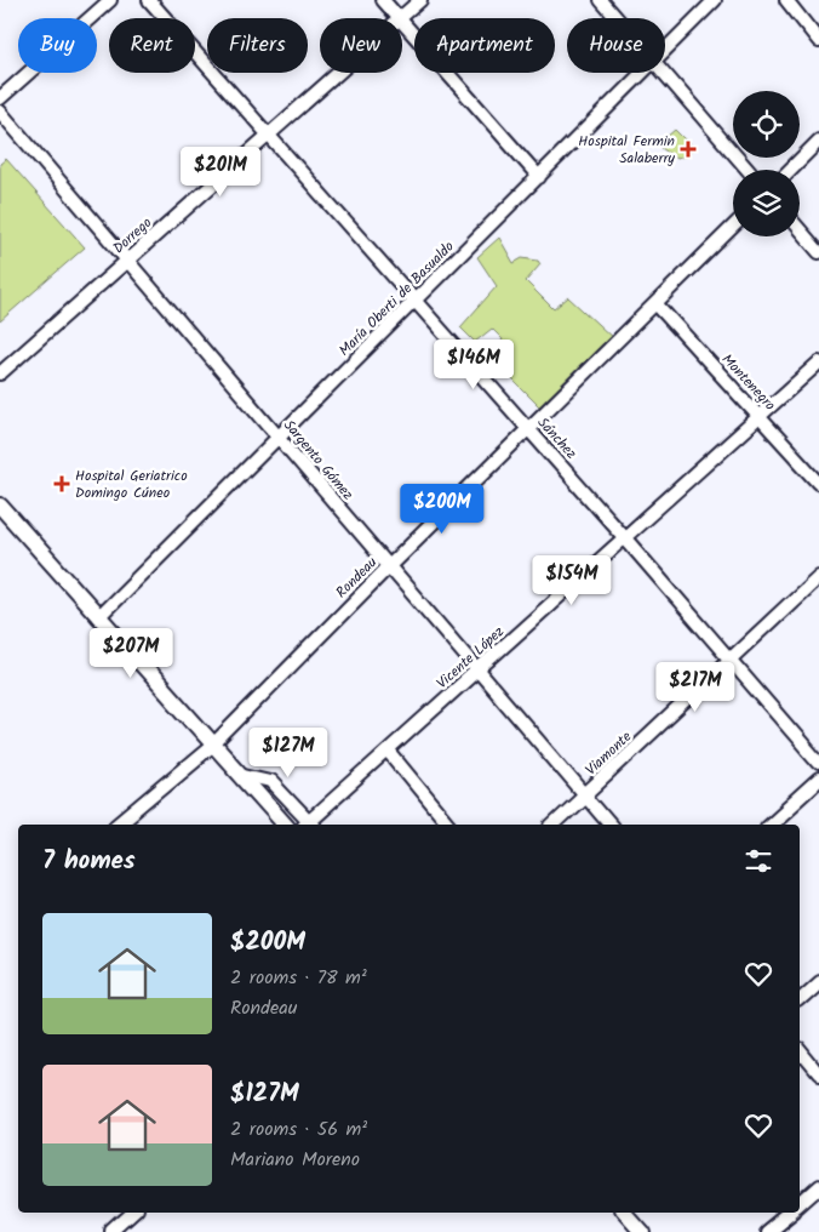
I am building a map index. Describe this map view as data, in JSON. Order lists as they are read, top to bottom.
{
  "streets": {
    "street": [
      "Dorrego",
      "María Oberti de Basualdo",
      "Montenegro",
      "Sánchez",
      "Sargento Gómez",
      "Rondeau",
      "Vicente López",
      "Viamonte"
    ]
  },
  "crossings": [
    ["Dorrego", "Sánchez"],
    ["Dorrego", "Sargento Gómez"],
    ["María Oberti de Basualdo", "Sánchez"],
    ["María Oberti de Basualdo", "Sargento Gómez"],
    ["Montenegro", "Rondeau"],
    ["Montenegro", "Vicente López"],
    ["Sánchez", "Rondeau"],
    ["Sánchez", "Vicente López"],
    ["Sánchez", "Viamonte"],
    ["Sargento Gómez", "Rondeau"],
    ["Sargento Gómez", "Vicente López"],
    ["Sargento Gómez", "Viamonte"]
  ],
  "places": {
    "health": ["Hospital Fermin Salaberry", "Hospital Geriatrico Domingo Cúneo"]
  },
  "page": {
    "chip": [
      "Buy",
      "Rent",
      "Filters",
      "New",
      "Apartment",
      "House"
    ],
    "price": [
      "$201M",
      "$146M",
      "$200M",
      "$154M",
      "$207M",
      "$217M",
      "$127M"
    ],
    "heading": "7 homes",
    "list": [
      {
        "name": "$200M",
        "note": "2 rooms · 78 m² · Rondeau"
      },
      {
        "name": "$127M",
        "note": "2 rooms · 56 m² · Mariano Moreno"
      }
    ]
  }
}
